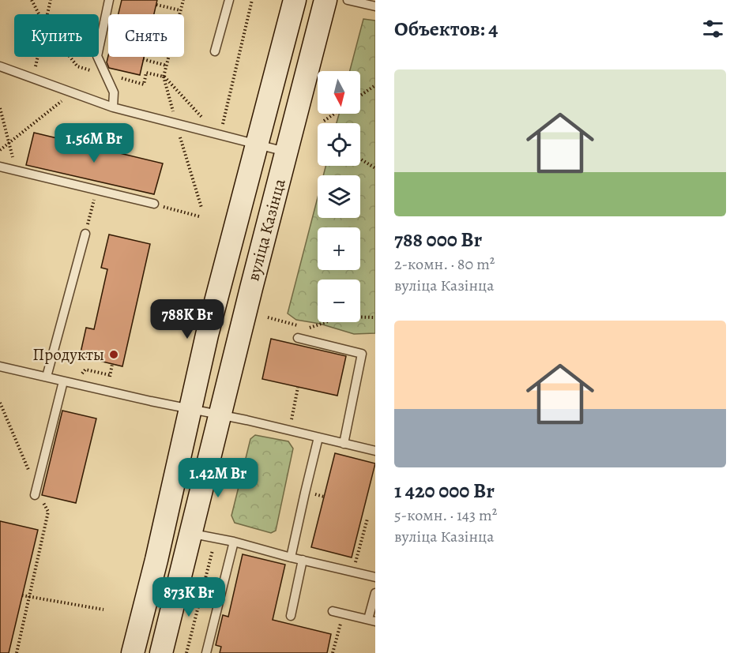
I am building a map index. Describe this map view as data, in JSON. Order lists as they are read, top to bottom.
{
  "streets": {
    "main road": ["вуліца Казінца"]
  },
  "places": ["Продукты"],
  "north": "bottom",
  "page": {
    "heading": "Объектов: 4",
    "chip": ["Купить", "Снять"],
    "list": [
      {
        "name": "788 000 Br",
        "note": "2-комн. · 80 m² · вуліца Казінца"
      },
      {
        "name": "1 420 000 Br",
        "note": "5-комн. · 143 m² · вуліца Казінца"
      }
    ],
    "map_buttons": ["+", "−"],
    "price": [
      "1.56M Br",
      "788K Br",
      "1.42M Br",
      "873K Br"
    ]
  }
}
